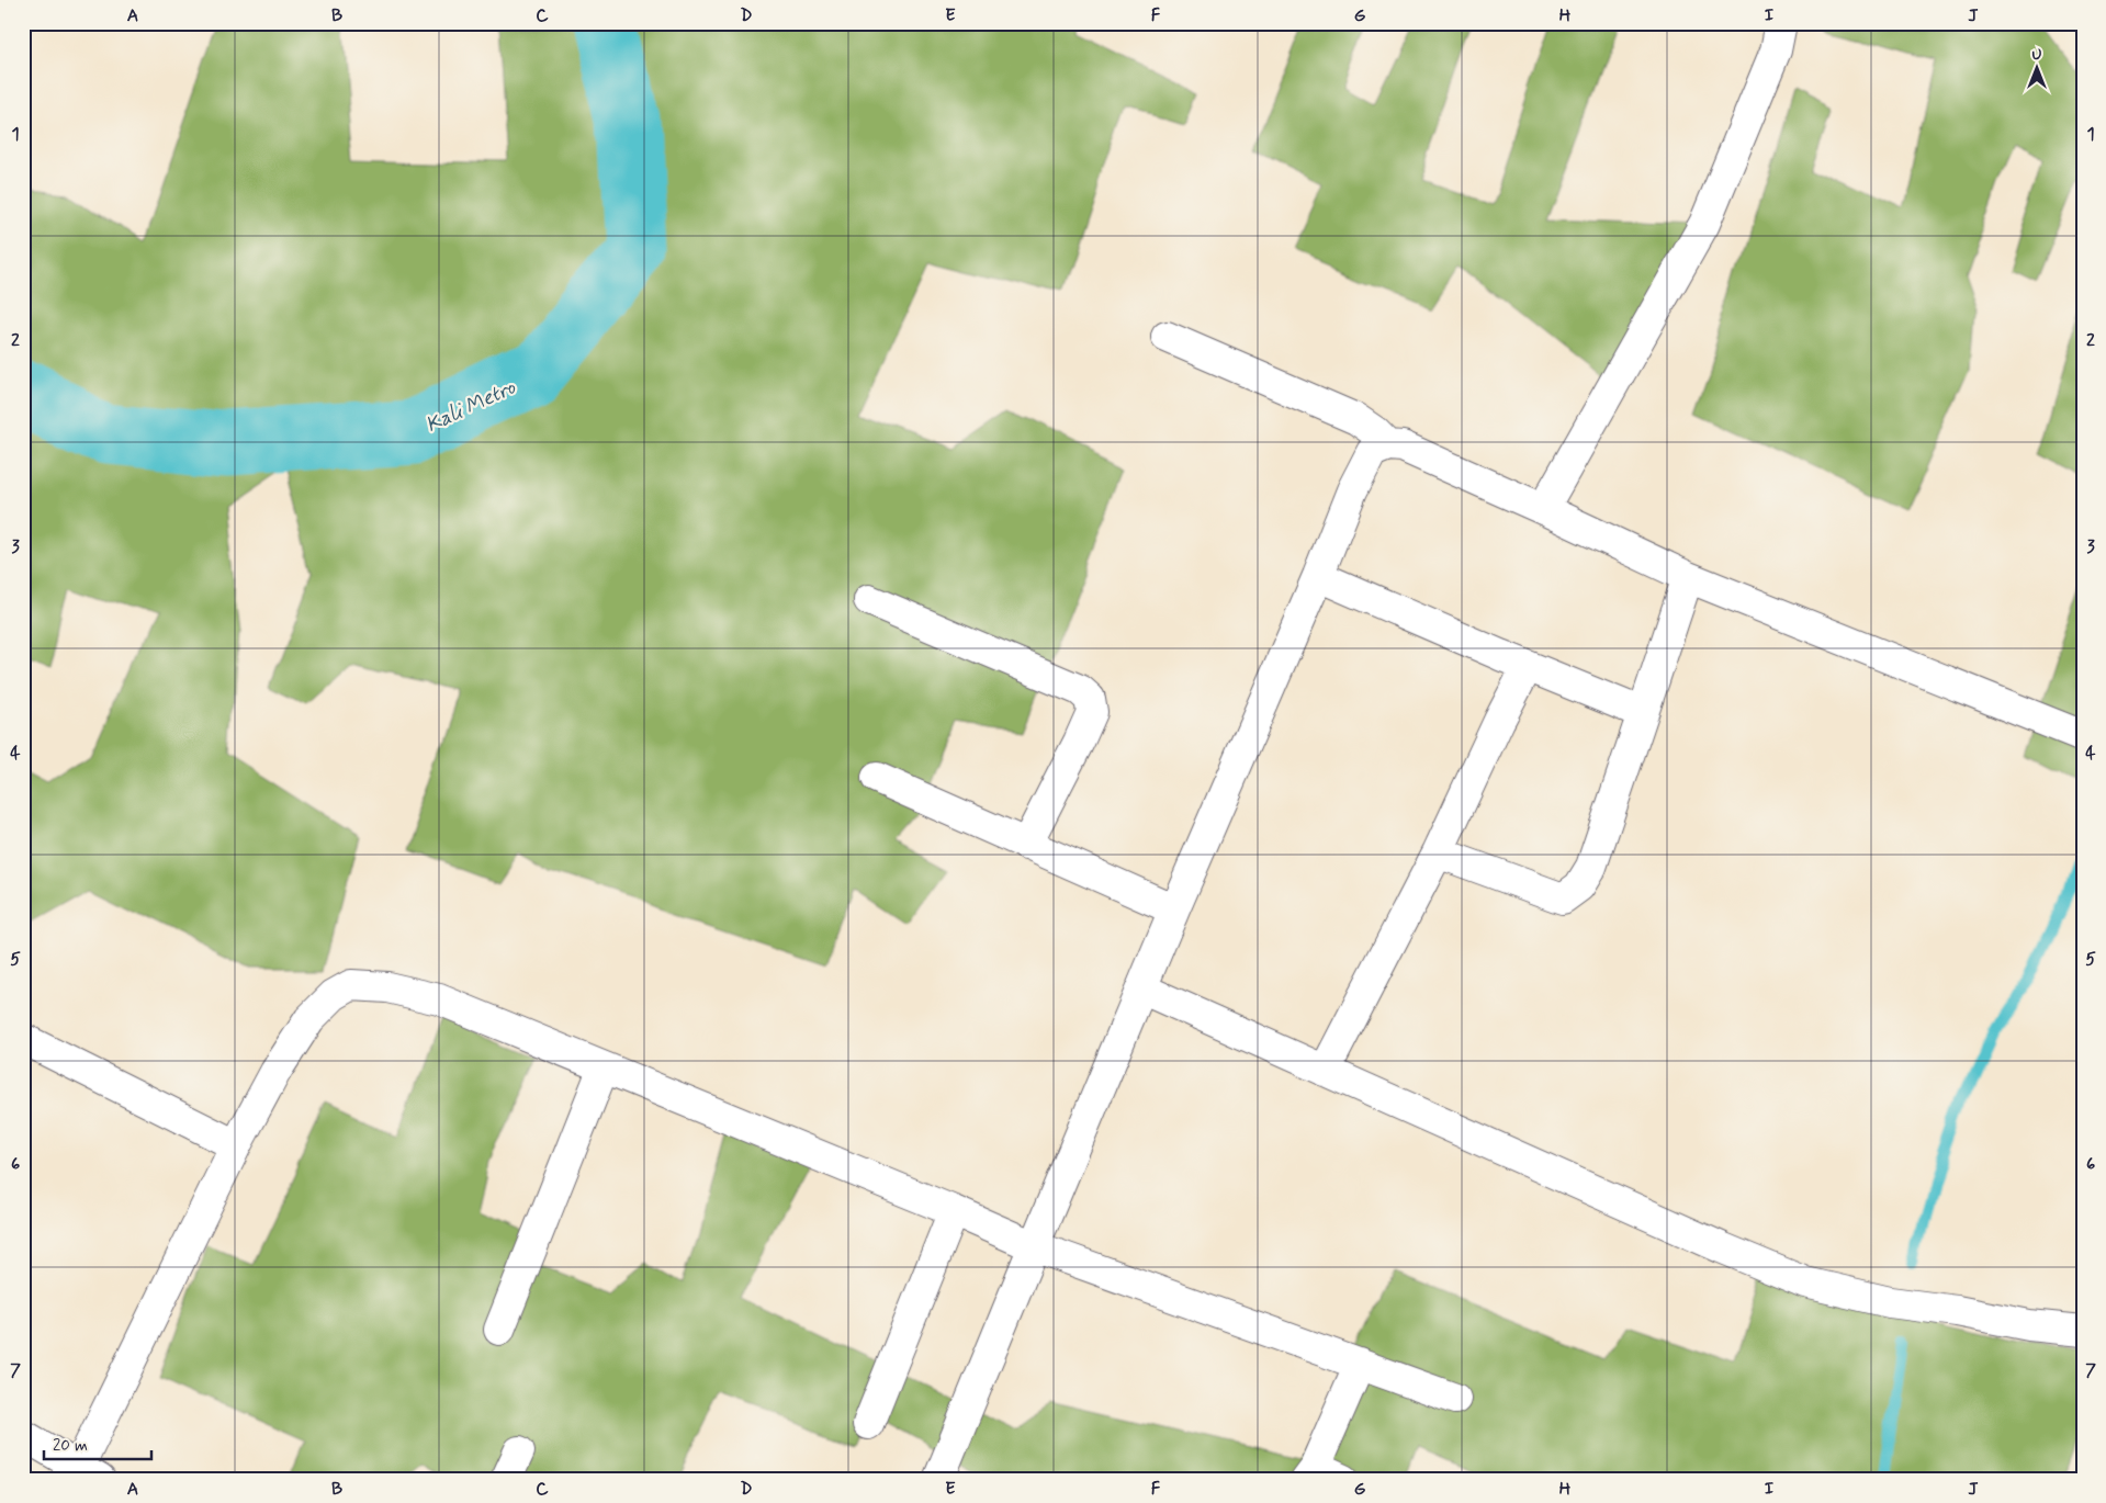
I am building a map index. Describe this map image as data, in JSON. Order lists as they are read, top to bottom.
{
  "water": ["Kali Metro"],
  "scale_bar": "20 m",
  "north": "top",
  "grid": {
    "columns": [
      "A",
      "B",
      "C",
      "D",
      "E",
      "F",
      "G",
      "H",
      "I",
      "J"
    ],
    "rows": [
      "1",
      "2",
      "3",
      "4",
      "5",
      "6",
      "7"
    ]
  }
}
